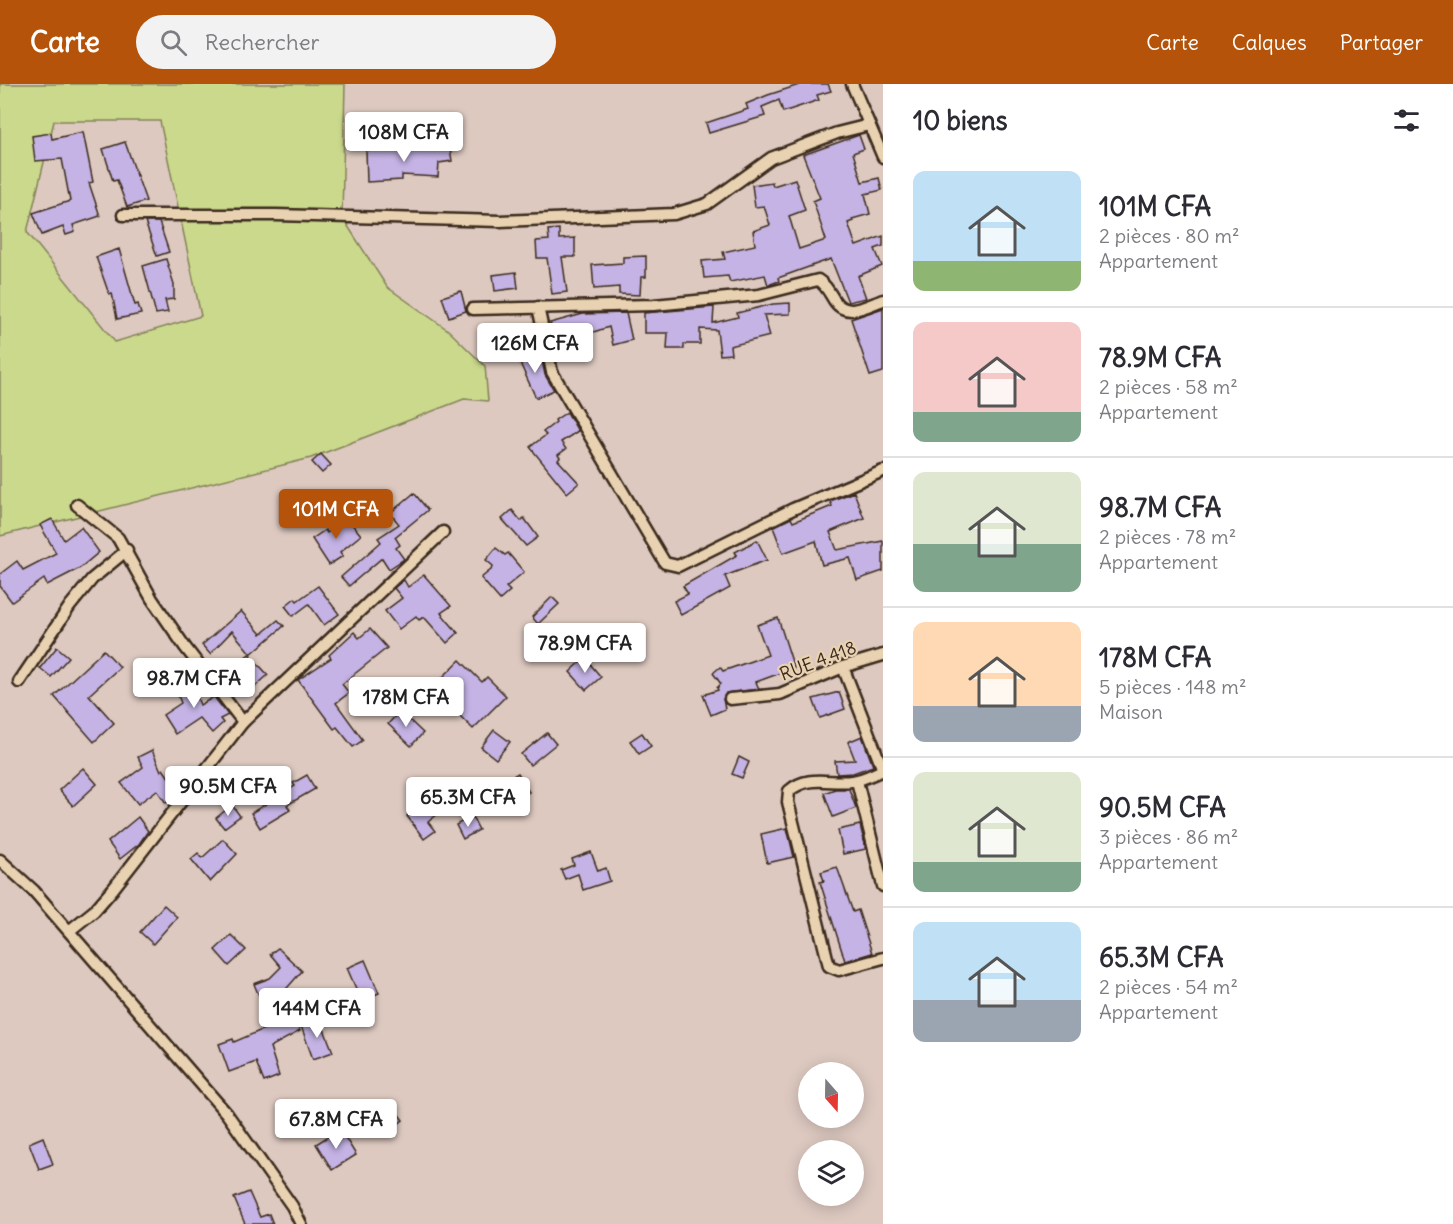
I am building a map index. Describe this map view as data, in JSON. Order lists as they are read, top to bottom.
{
  "streets": {
    "street": ["RUE 4.418"]
  },
  "north": "bottom",
  "page": {
    "header": "Carte",
    "search": "Rechercher",
    "nav": ["Carte", "Calques", "Partager"],
    "heading": "10 biens",
    "price": [
      "108M CFA",
      "126M CFA",
      "101M CFA",
      "78.9M CFA",
      "98.7M CFA",
      "178M CFA",
      "90.5M CFA",
      "65.3M CFA",
      "144M CFA",
      "67.8M CFA"
    ],
    "list": [
      {
        "name": "101M CFA",
        "note": "2 pièces · 80 m² · Appartement"
      },
      {
        "name": "78.9M CFA",
        "note": "2 pièces · 58 m² · Appartement"
      },
      {
        "name": "98.7M CFA",
        "note": "2 pièces · 78 m² · Appartement"
      },
      {
        "name": "178M CFA",
        "note": "5 pièces · 148 m² · Maison"
      },
      {
        "name": "90.5M CFA",
        "note": "3 pièces · 86 m² · Appartement"
      },
      {
        "name": "65.3M CFA",
        "note": "2 pièces · 54 m² · Appartement"
      }
    ]
  }
}
